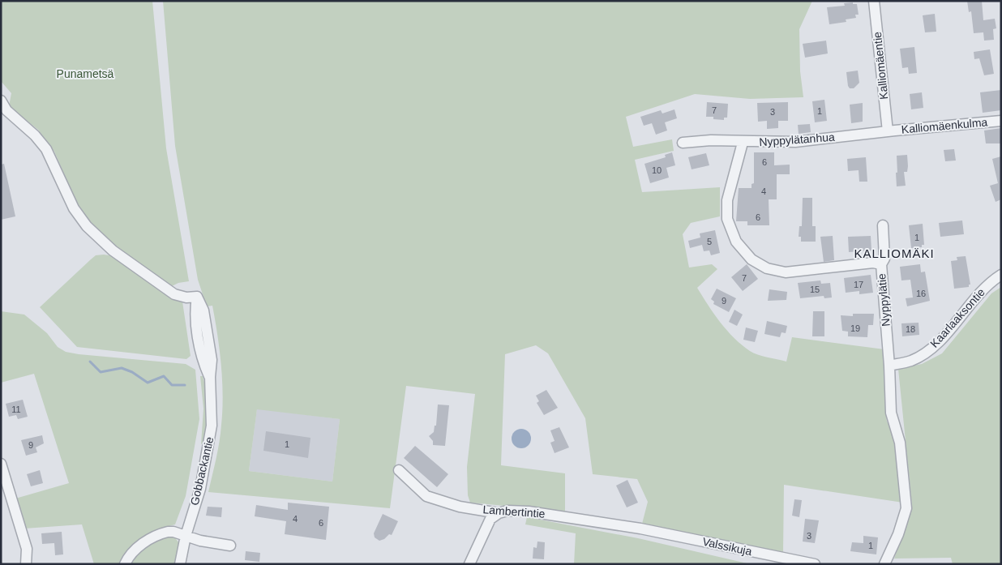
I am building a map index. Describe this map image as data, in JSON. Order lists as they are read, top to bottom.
{
  "streets": {
    "street": [
      "Kalliomäentie",
      "Kalliomäenkulma",
      "Nyppylätanhua",
      "Nyppylätie",
      "Kaarlaaksontie",
      "Gobbackantie",
      "Lambertintie",
      "Valssikuja"
    ]
  },
  "crossings": [
    ["Kalliomäentie", "Kalliomäenkulma"],
    ["Kalliomäentie", "Nyppylätanhua"],
    ["Kalliomäenkulma", "Nyppylätanhua"],
    ["Nyppylätanhua", "Nyppylätie"],
    ["Nyppylätie", "Kaarlaaksontie"],
    ["Lambertintie", "Valssikuja"]
  ],
  "districts": ["KALLIOMÄKI"],
  "parks": ["Punametsä"],
  "house_numbers": [
    "7",
    "1",
    "3",
    "6",
    "10",
    "4",
    "6",
    "1",
    "5",
    "7",
    "17",
    "15",
    "16",
    "9",
    "19",
    "18",
    "11",
    "1",
    "9",
    "4",
    "6",
    "3",
    "1"
  ]
}
